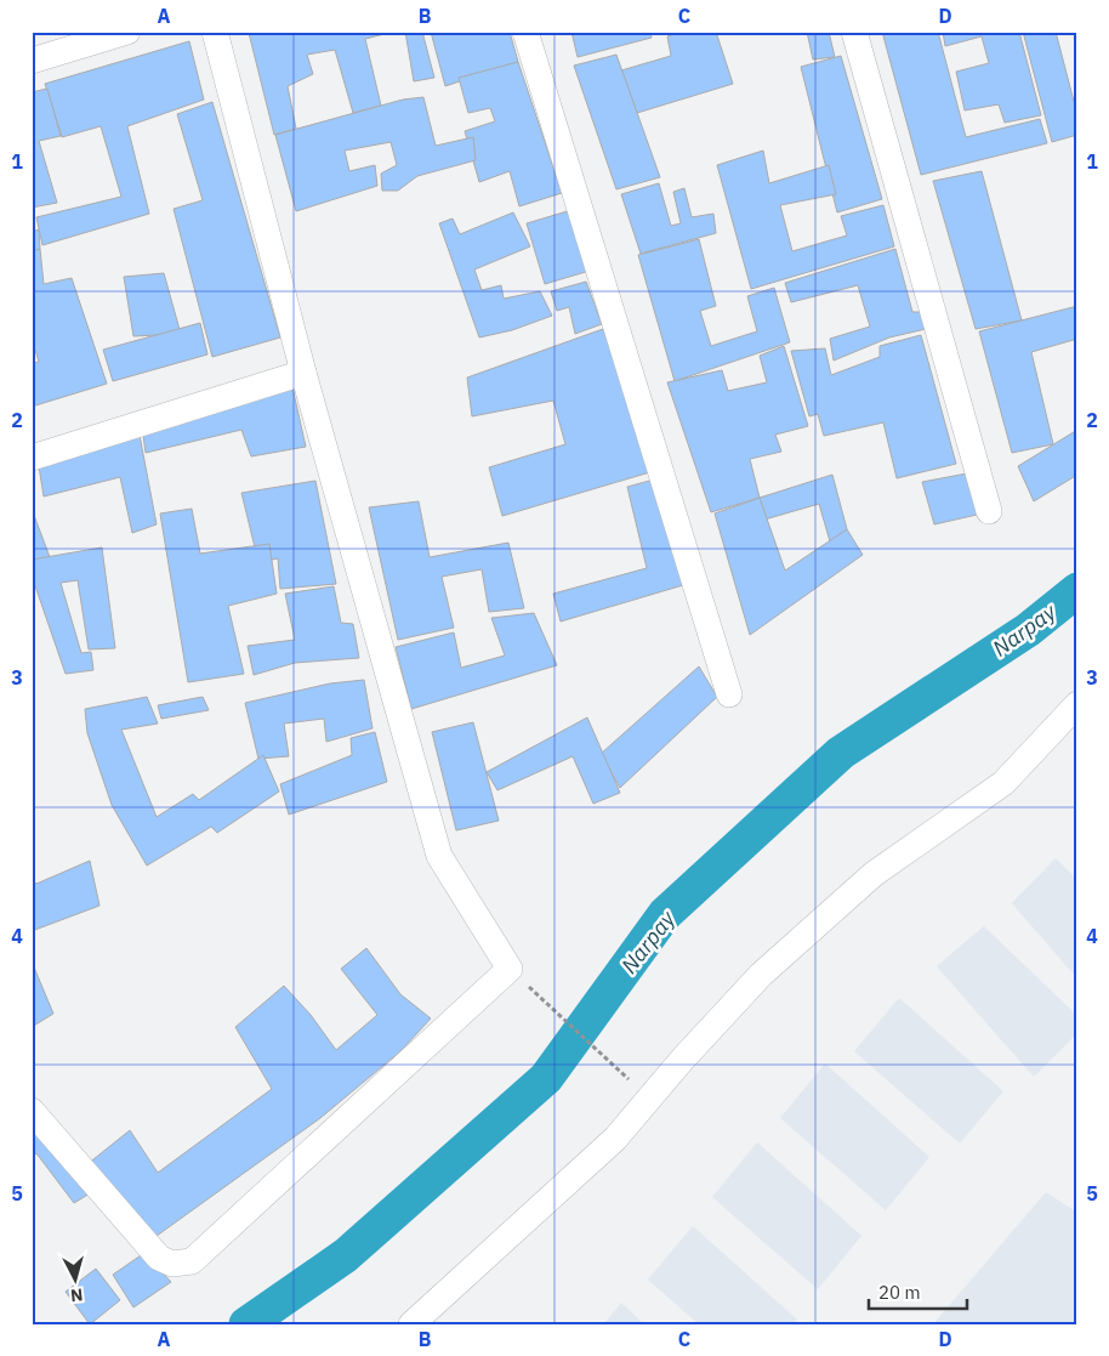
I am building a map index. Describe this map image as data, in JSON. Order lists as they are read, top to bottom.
{
  "water": ["Narpay"],
  "scale_bar": "20 m",
  "north": "bottom",
  "grid": {
    "columns": [
      "A",
      "B",
      "C",
      "D"
    ],
    "rows": [
      "1",
      "2",
      "3",
      "4",
      "5"
    ]
  }
}
